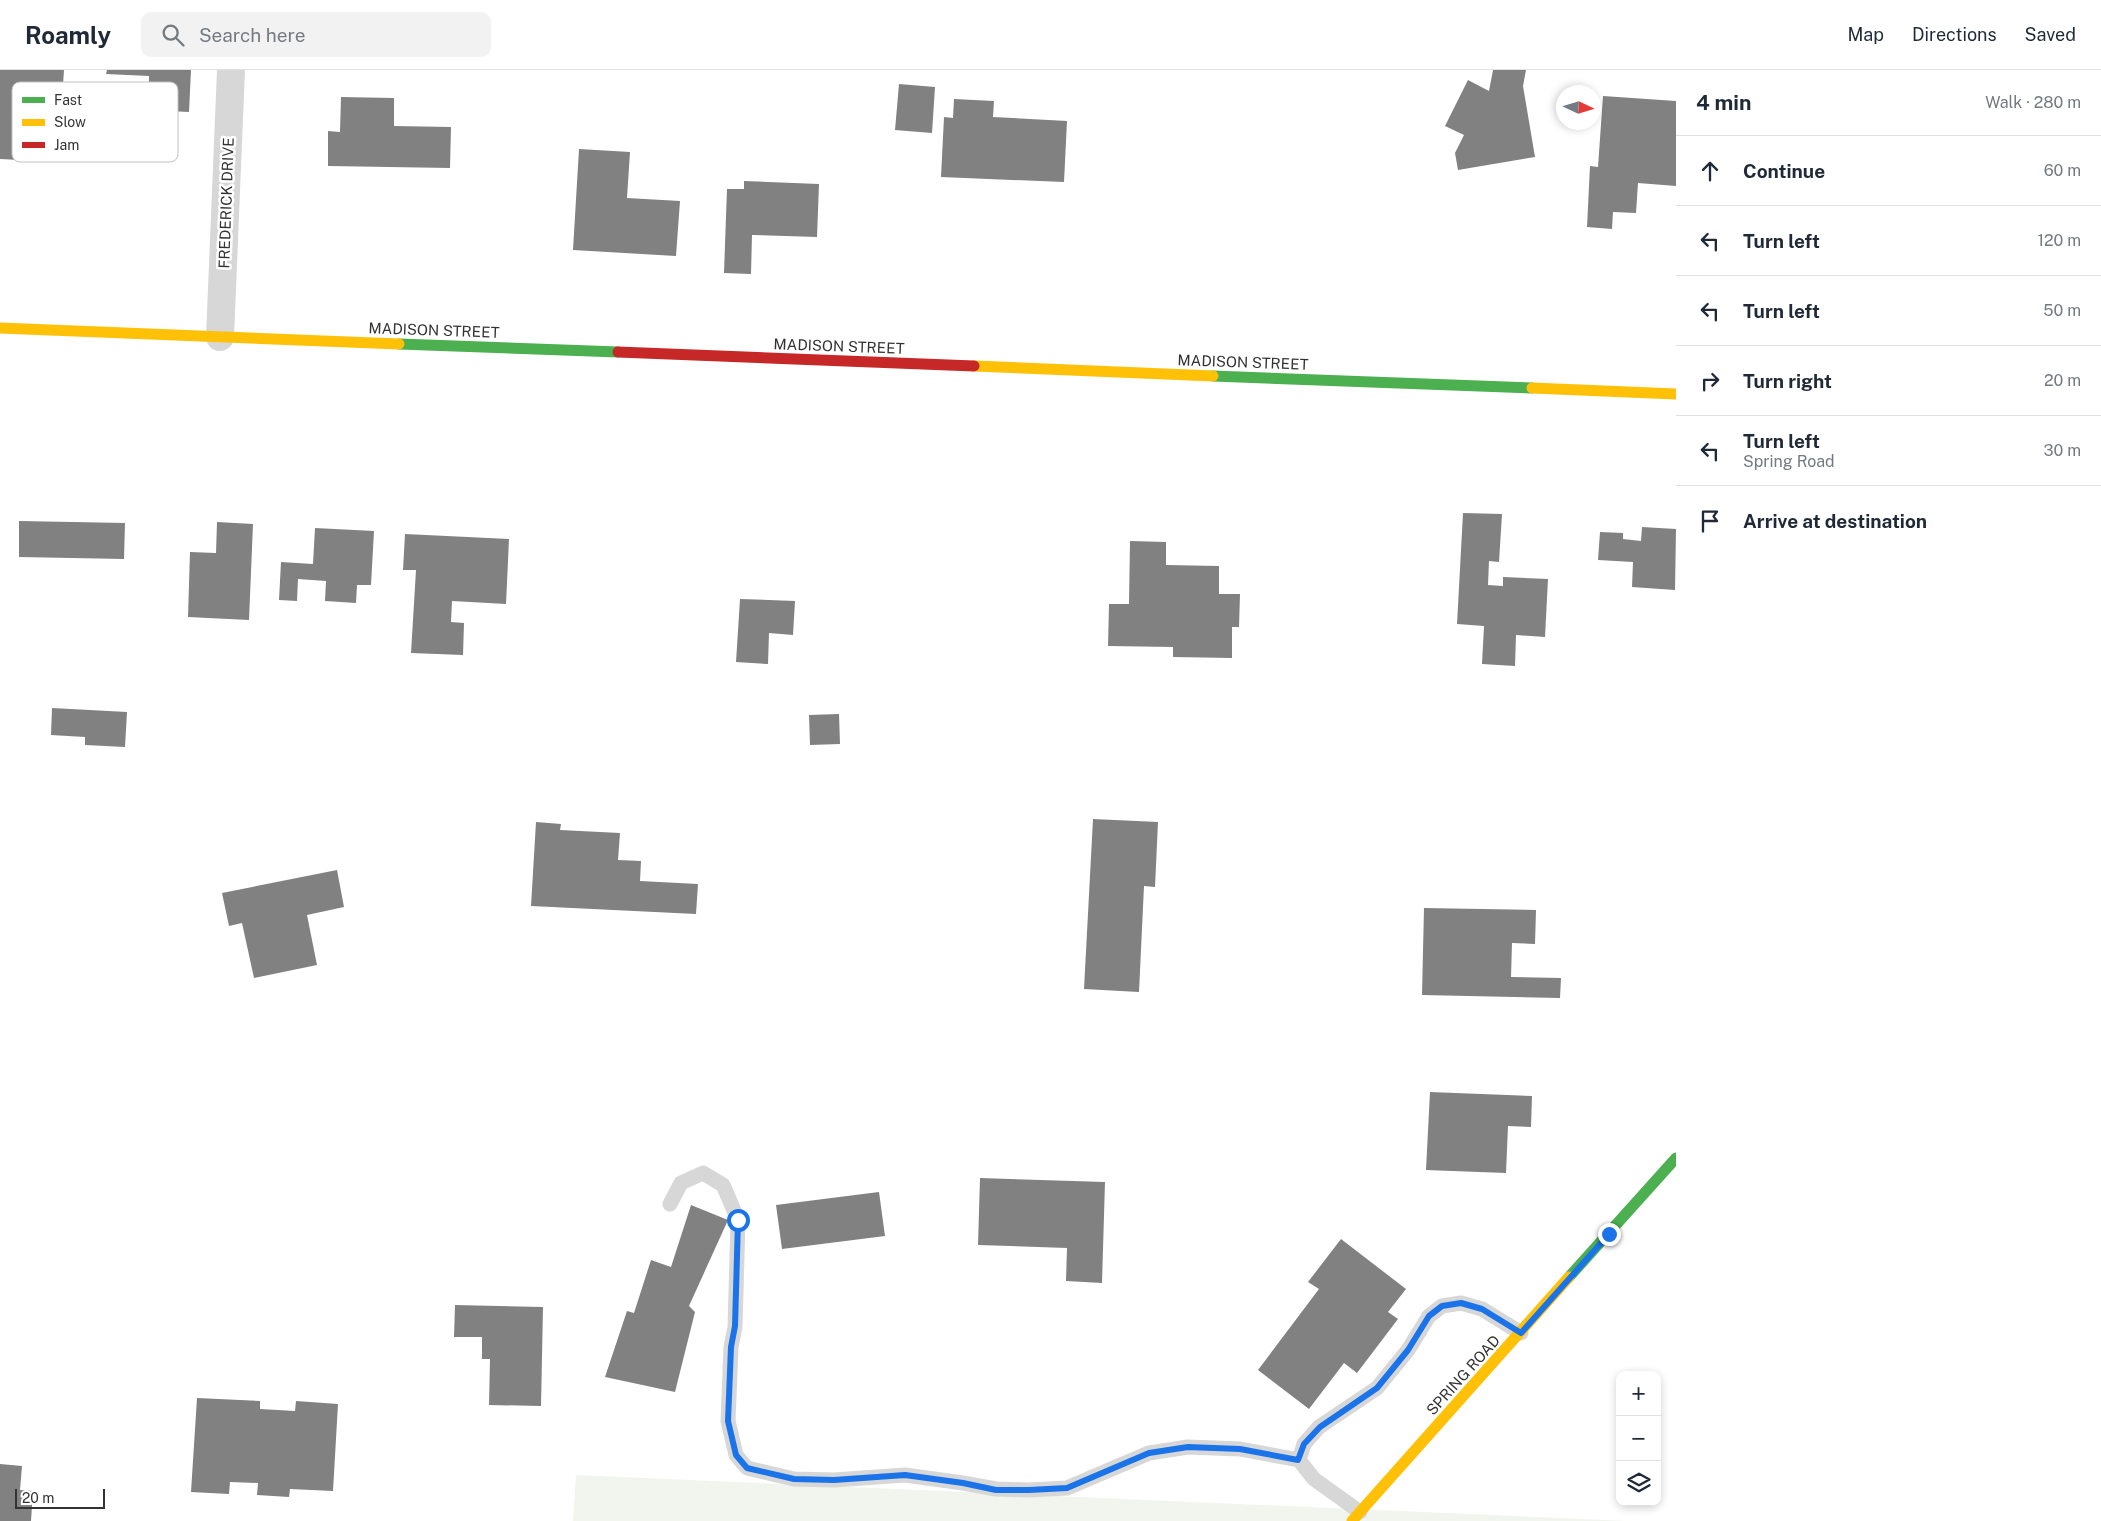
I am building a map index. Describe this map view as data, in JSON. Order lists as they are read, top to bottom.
{
  "streets": {
    "street": ["FREDERICK DRIVE", "MADISON STREET", "SPRING ROAD"]
  },
  "crossings": [
    ["FREDERICK DRIVE", "MADISON STREET"]
  ],
  "legend": ["Fast", "Slow", "Jam"],
  "scale_bar": "20 m",
  "north": "right",
  "page": {
    "header": "Roamly",
    "search": "Search here",
    "nav": ["Map", "Directions", "Saved"],
    "heading": ["4 min", "Walk · 280 m"],
    "list": [
      ["Continue", "60 m"],
      ["Turn left", "120 m"],
      ["Turn left", "50 m"],
      ["Turn right", "20 m"],
      ["Turn left", "Spring Road", "30 m"],
      "Arrive at destination"
    ],
    "map_buttons": ["+", "−"],
    "scale": "20 m"
  }
}
